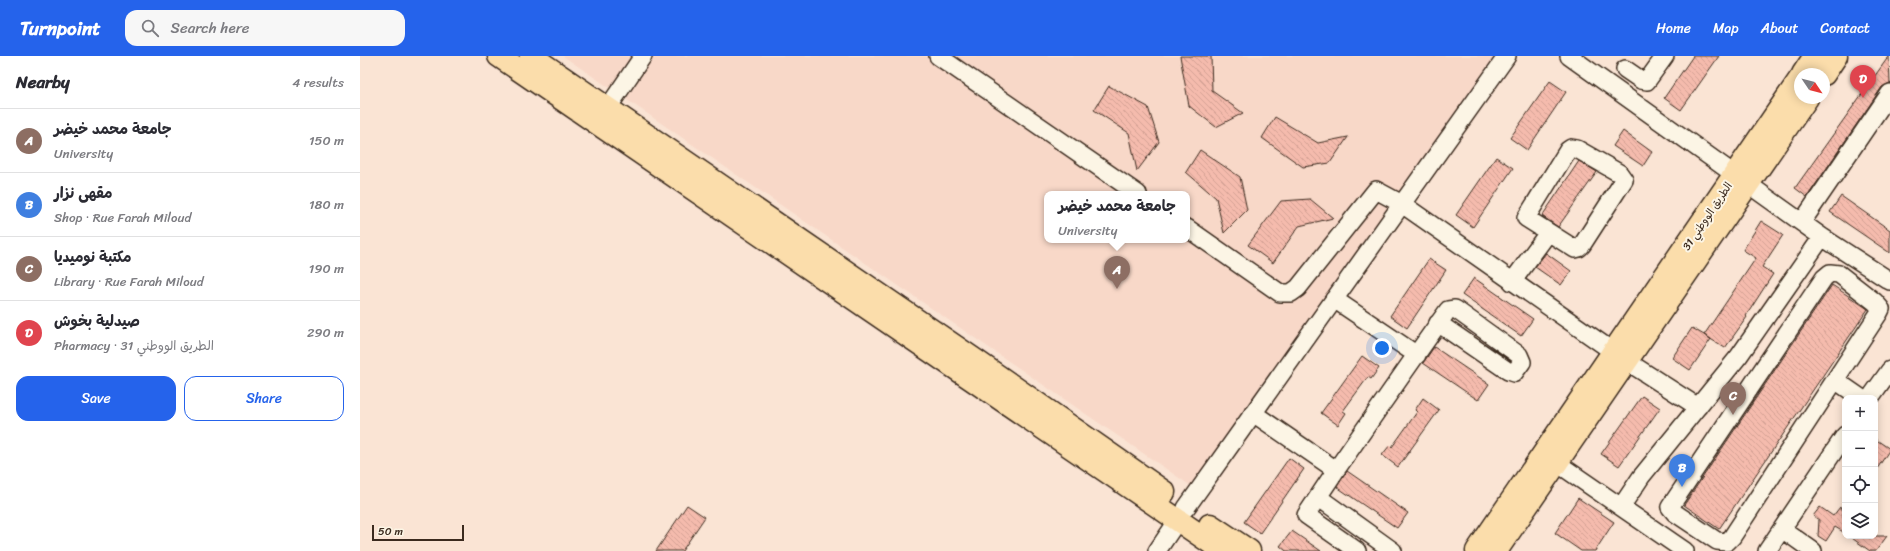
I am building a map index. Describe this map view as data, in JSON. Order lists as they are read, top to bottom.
{
  "streets": {
    "main road": ["الطريق الووطني 31"]
  },
  "scale_bar": "50 m",
  "north": "bottom right",
  "page": {
    "header": "Turnpoint",
    "search": "Search here",
    "nav": [
      "Home",
      "Map",
      "About",
      "Contact"
    ],
    "heading": ["Nearby", "4 results"],
    "pins": [
      "D",
      "A",
      "C",
      "B"
    ],
    "list": [
      {
        "mark": "A",
        "name": "جامعة محمد خيضر",
        "note": "University",
        "value": "150 m"
      },
      {
        "mark": "B",
        "name": "مقهى نزار",
        "note": "Shop · Rue Farah Miloud",
        "value": "180 m"
      },
      {
        "mark": "C",
        "name": "مكتبة نوميديا",
        "note": "Library · Rue Farah Miloud",
        "value": "190 m"
      },
      {
        "mark": "D",
        "name": "صيدلية بخوش",
        "note": "Pharmacy · الطريق الووطني 31",
        "value": "290 m"
      }
    ],
    "popup": ["جامعة محمد خيضر", "University"],
    "buttons": ["Save", "Share"],
    "map_buttons": ["+", "−"],
    "scale": "50 m"
  }
}
